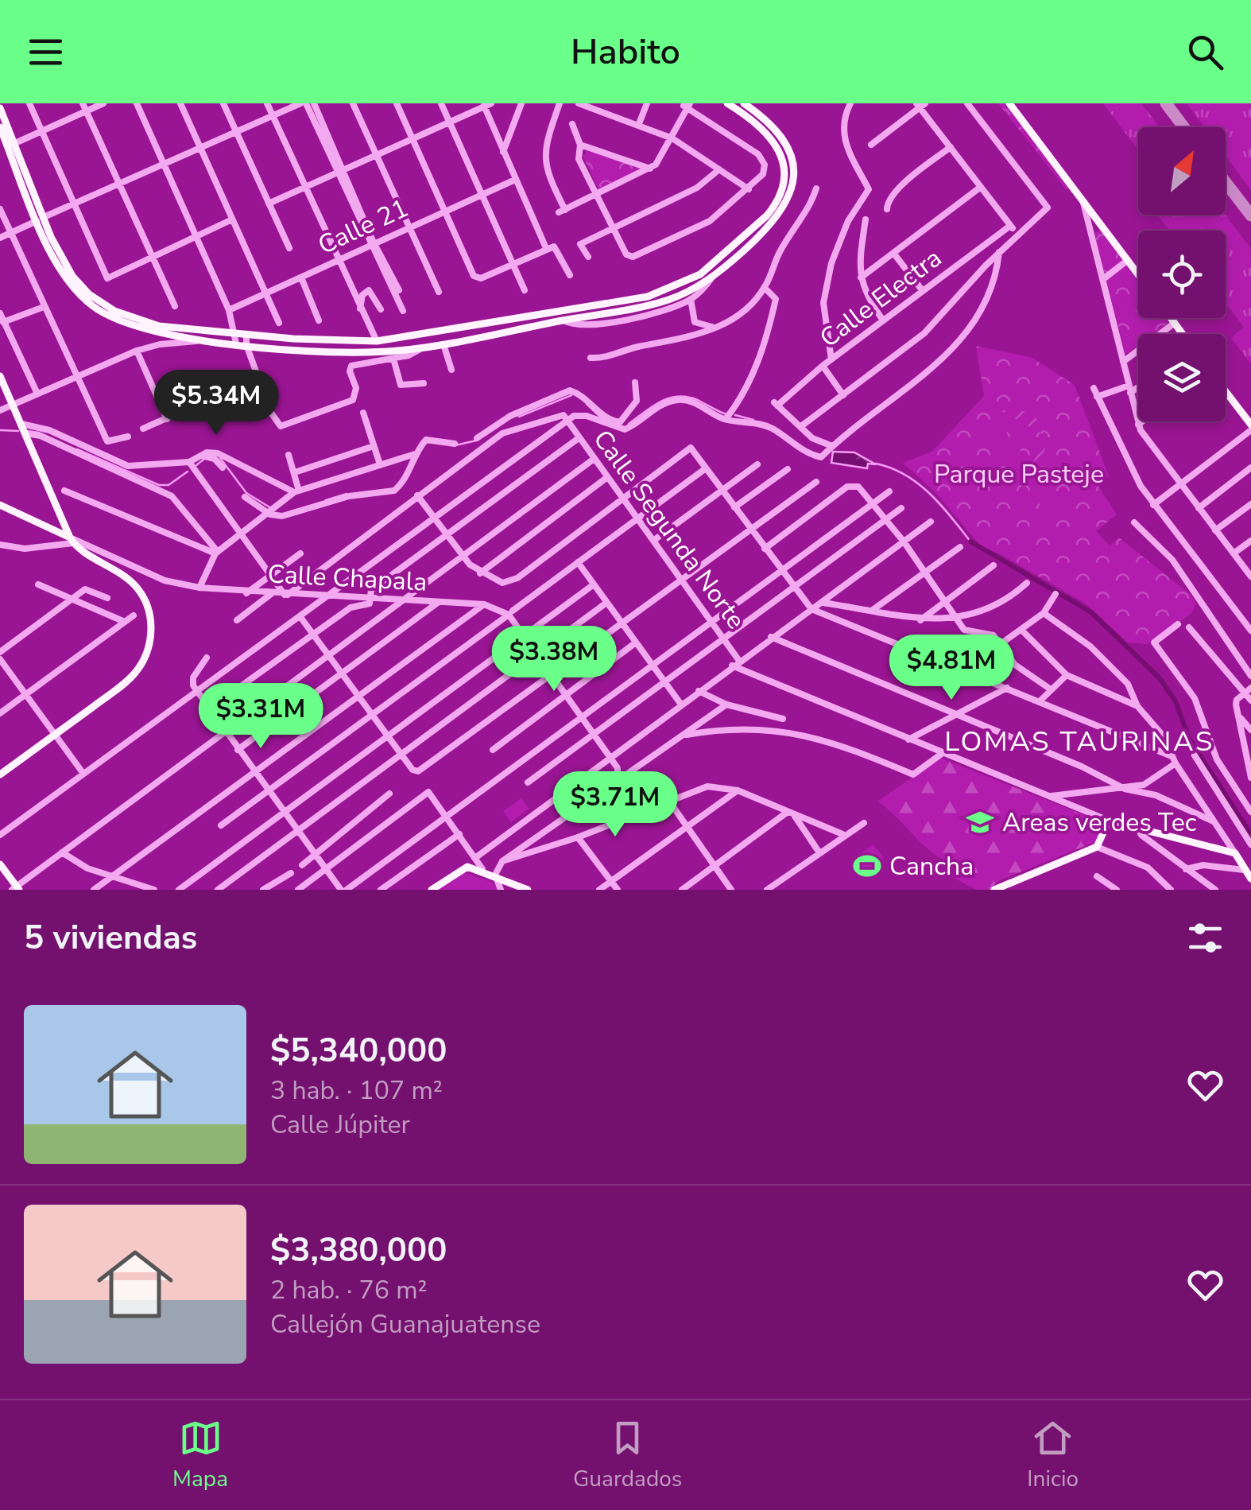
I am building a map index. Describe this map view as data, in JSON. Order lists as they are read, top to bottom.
{
  "streets": {
    "main road": ["Calle Chapala"],
    "street": ["Calle 21", "Calle Electra", "Calle Segunda Norte"]
  },
  "districts": ["LOMAS TAURINAS"],
  "parks": ["Parque Pasteje"],
  "places": {
    "school or university": ["Areas verdes Tec"],
    "sports": ["Cancha"]
  },
  "north": "top right",
  "page": {
    "header": "Habito",
    "price": [
      "$5.34M",
      "$3.38M",
      "$4.81M",
      "$3.31M",
      "$3.71M"
    ],
    "heading": "5 viviendas",
    "list": [
      {
        "name": "$5,340,000",
        "note": "3 hab. · 107 m² · Calle Júpiter"
      },
      {
        "name": "$3,380,000",
        "note": "2 hab. · 76 m² · Callejón Guanajuatense"
      }
    ],
    "tabs": ["Mapa", "Guardados", "Inicio"]
  }
}
